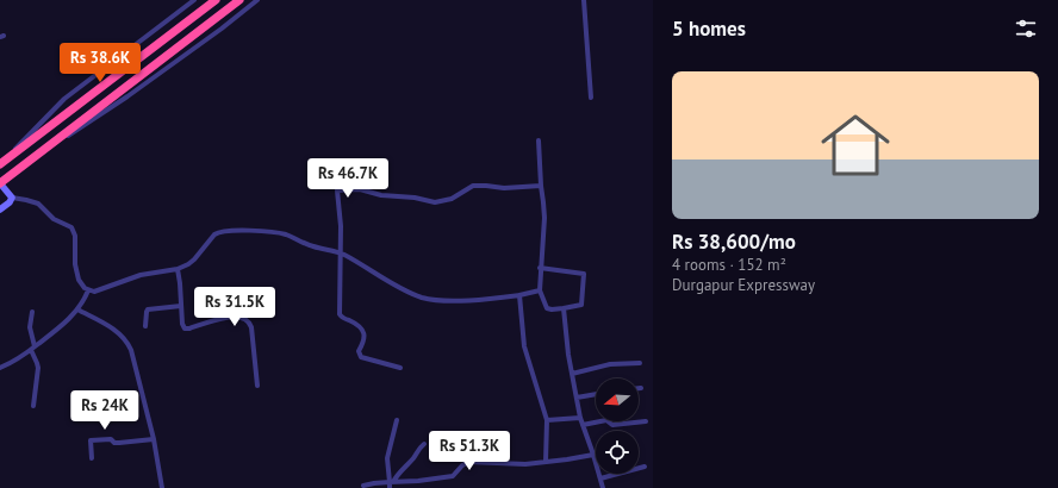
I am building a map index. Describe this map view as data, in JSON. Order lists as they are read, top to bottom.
{
  "north": "left",
  "page": {
    "heading": "5 homes",
    "price": [
      "Rs 38.6K",
      "Rs 46.7K",
      "Rs 31.5K",
      "Rs 24K",
      "Rs 51.3K"
    ],
    "list": [
      {
        "name": "Rs 38,600/mo",
        "note": "4 rooms · 152 m² · Durgapur Expressway"
      }
    ]
  }
}
